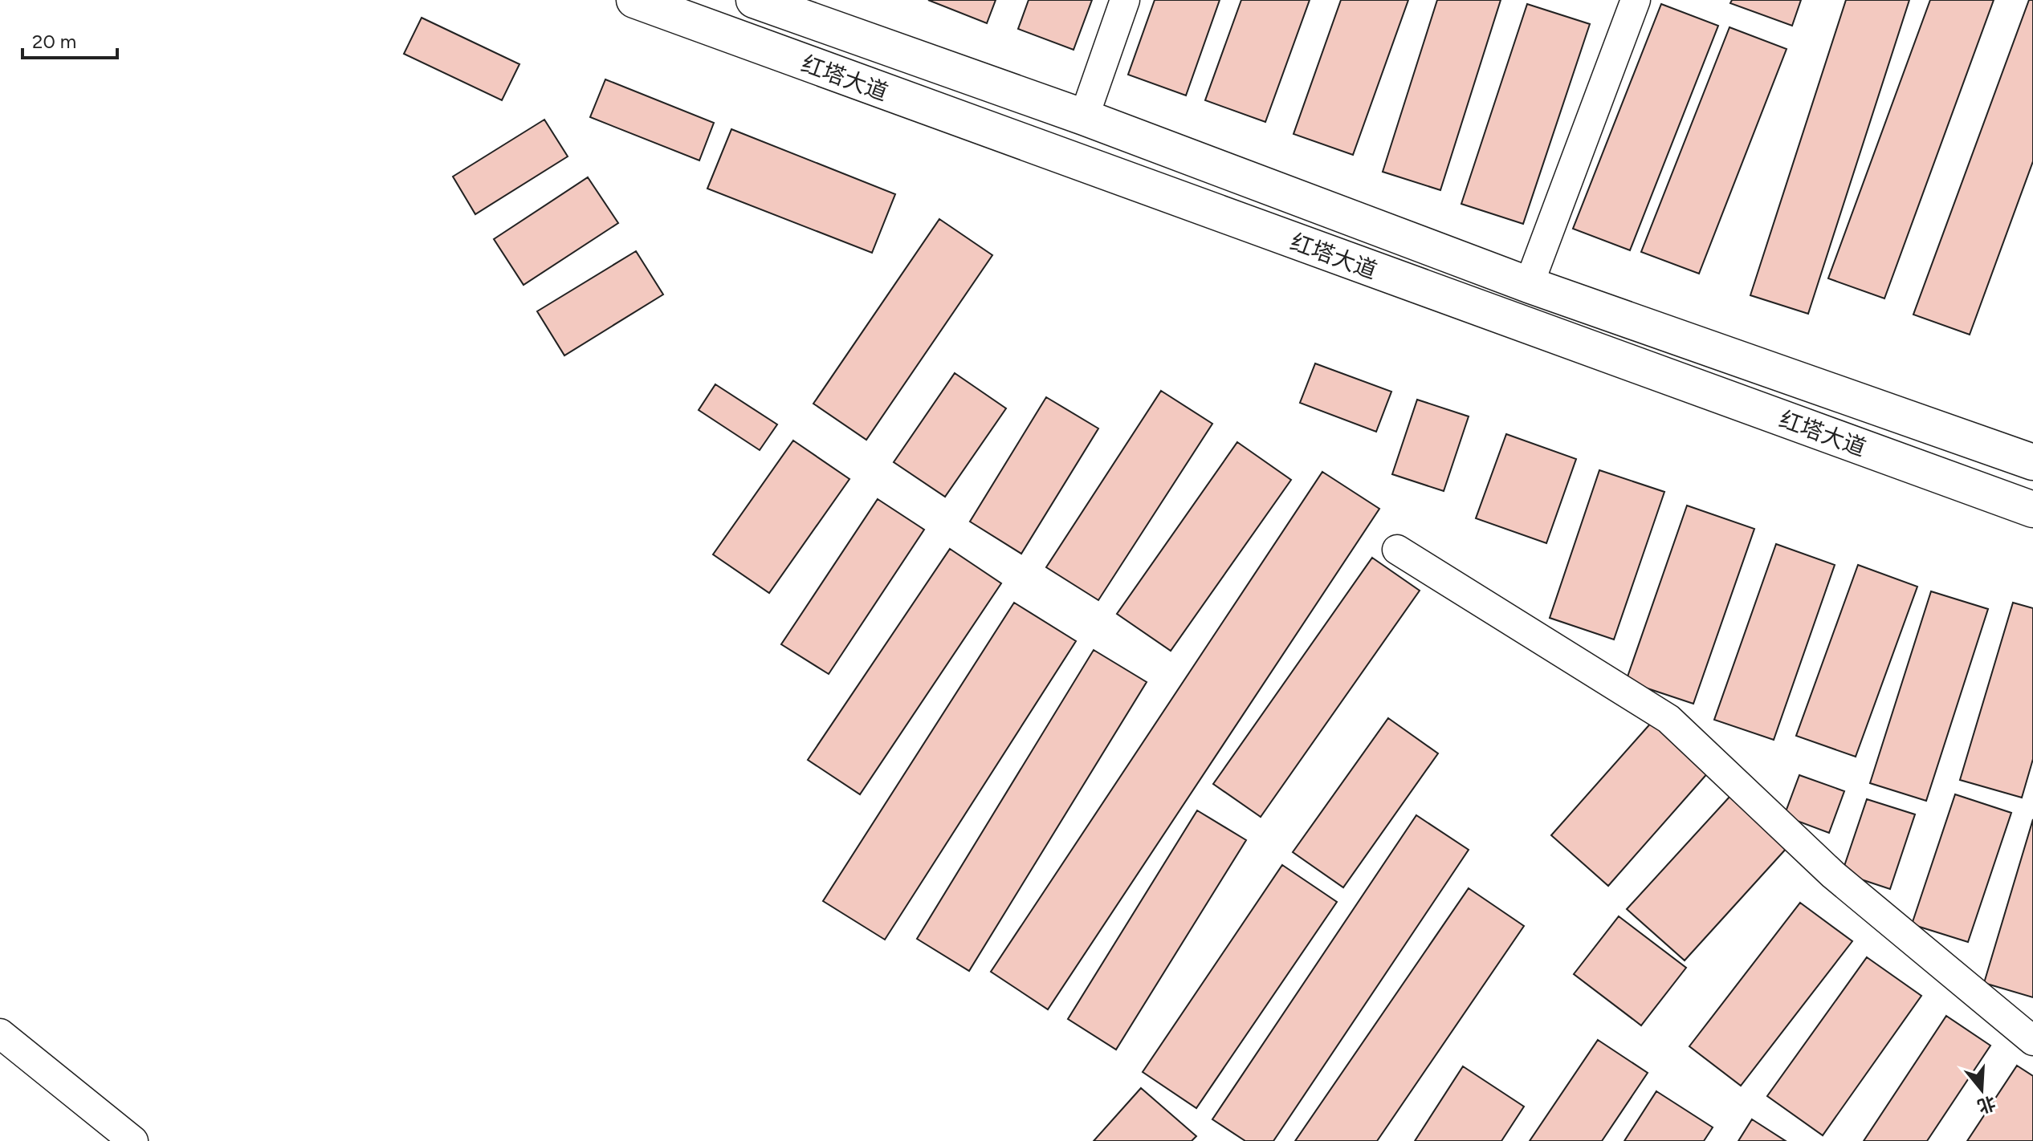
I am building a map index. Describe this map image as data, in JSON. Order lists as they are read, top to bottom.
{
  "streets": {
    "main road": ["红塔大道"]
  },
  "scale_bar": "20 m",
  "north": "bottom"
}
